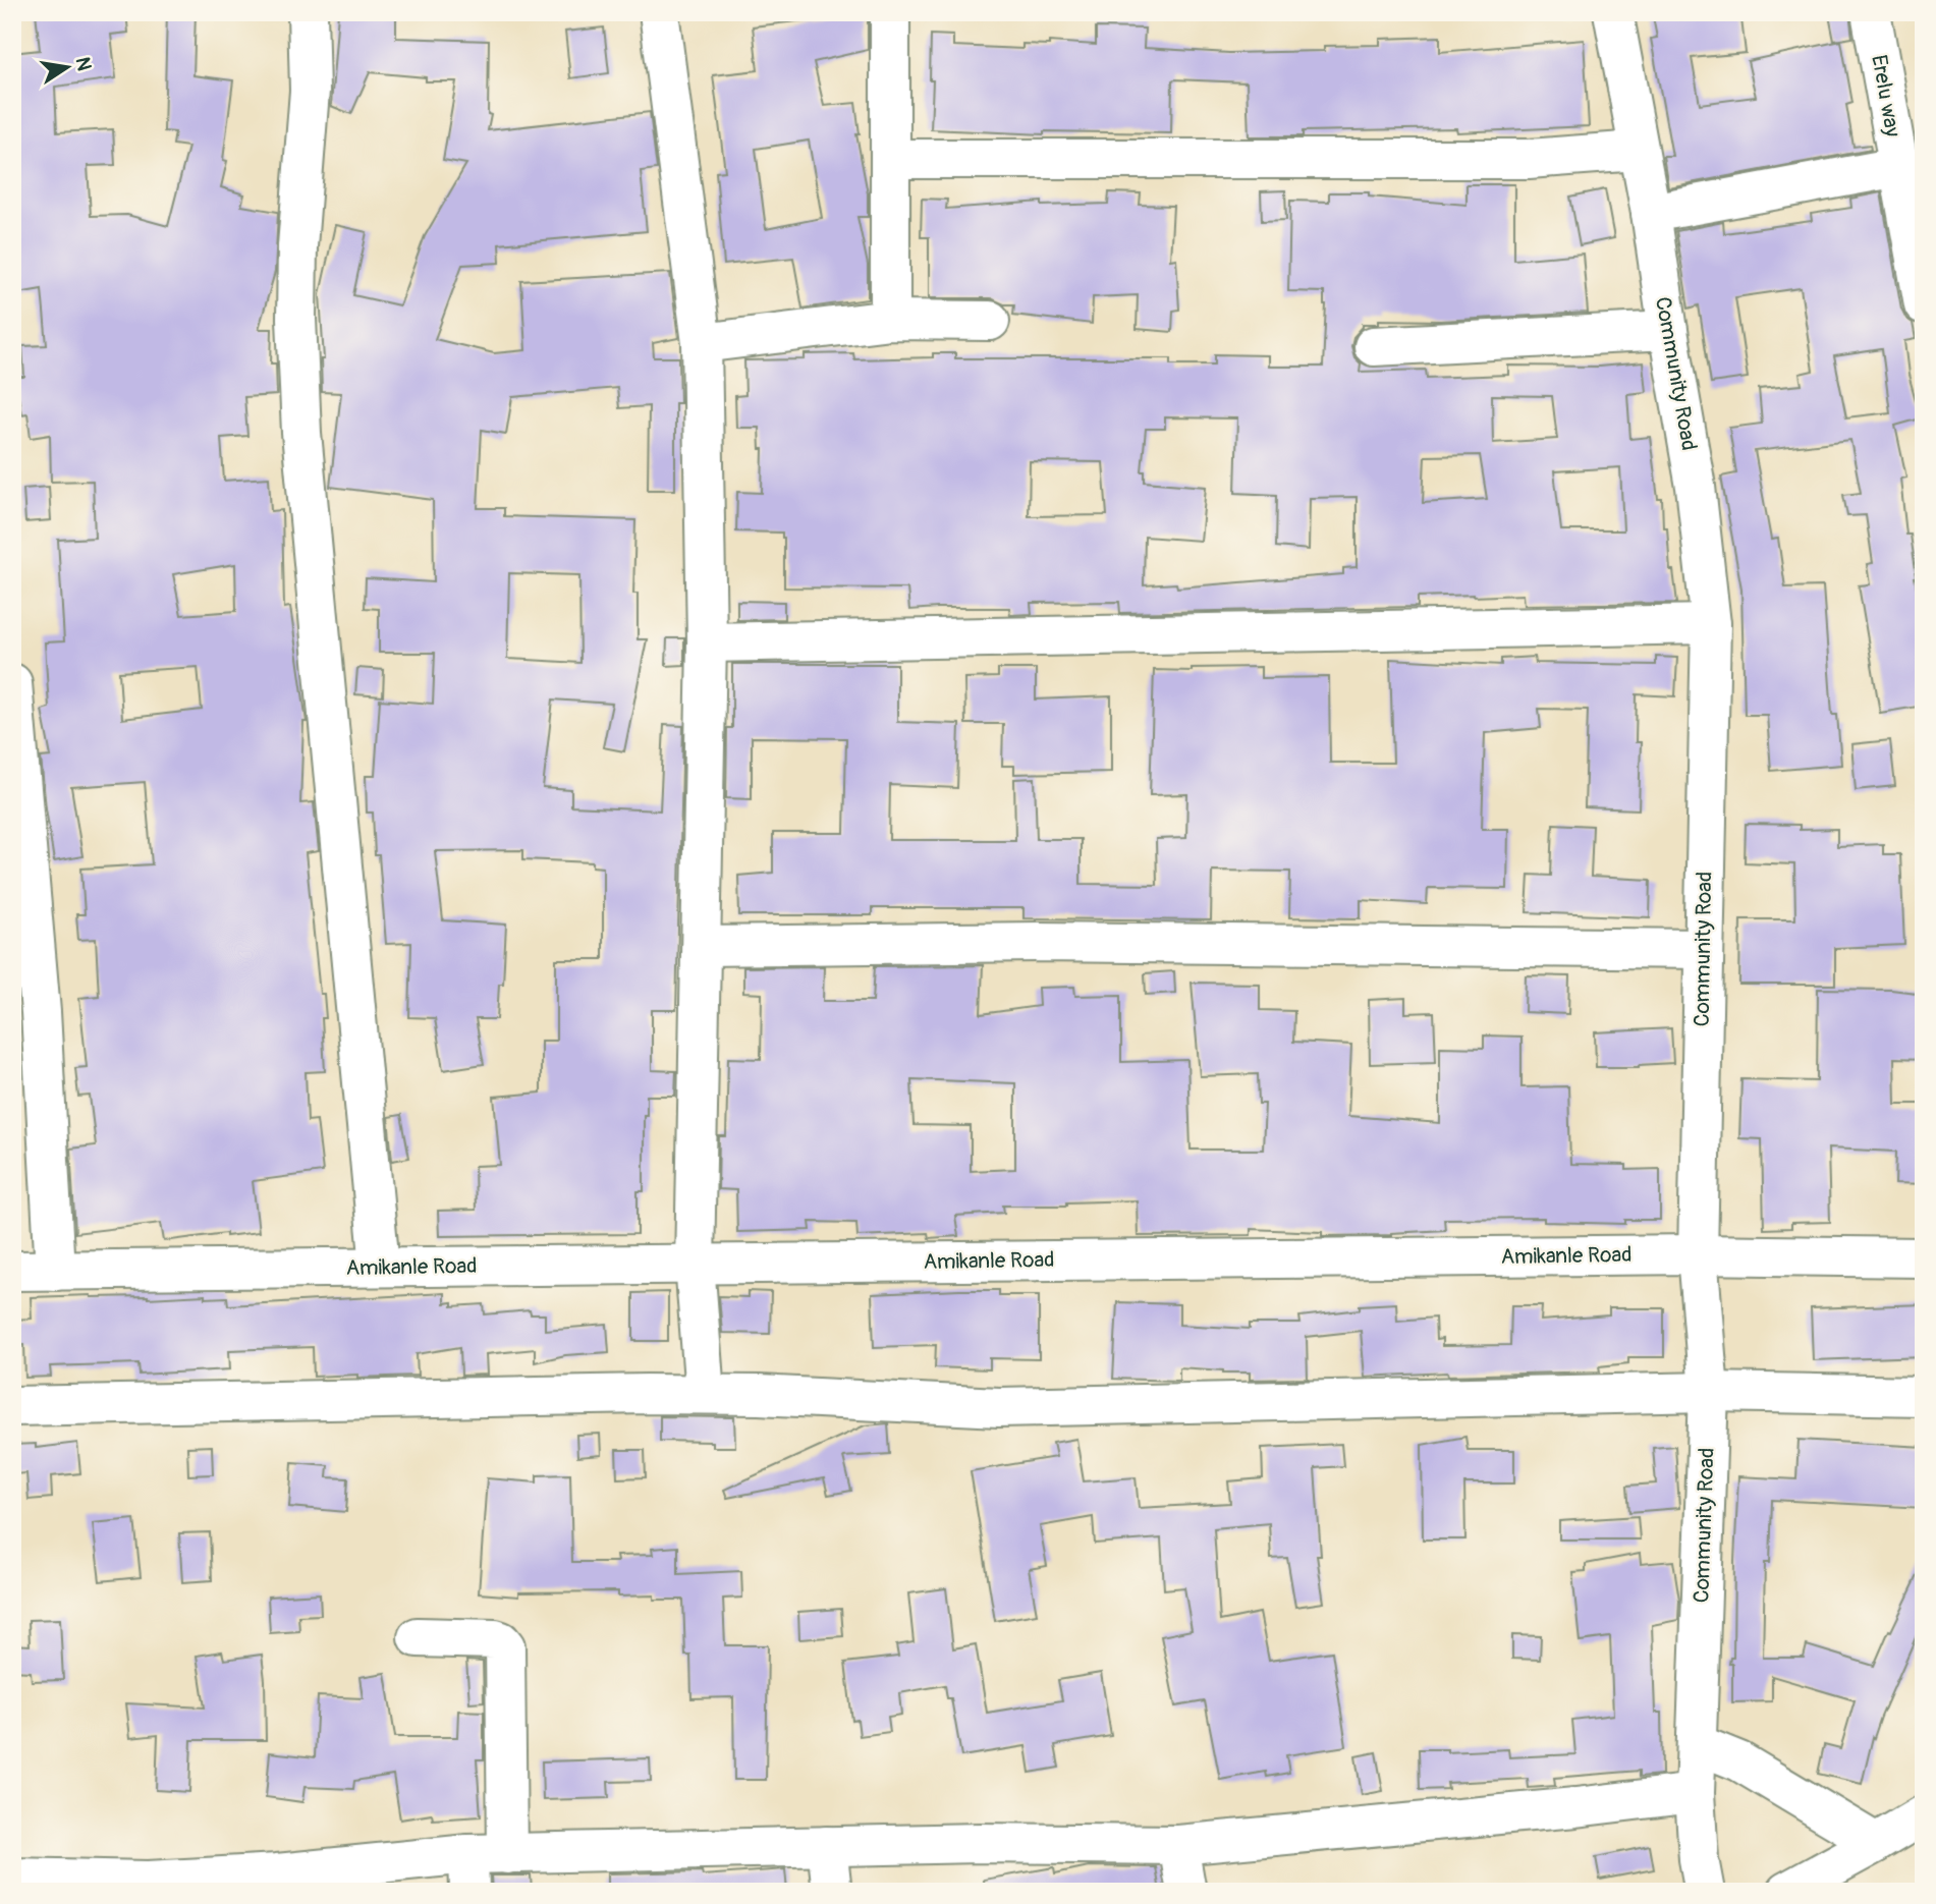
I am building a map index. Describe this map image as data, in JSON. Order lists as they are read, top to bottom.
{
  "streets": {
    "street": ["Erelu way", "Community Road", "Amikanle Road"]
  },
  "crossings": [
    ["Community Road", "Amikanle Road"]
  ],
  "north": "right"
}
